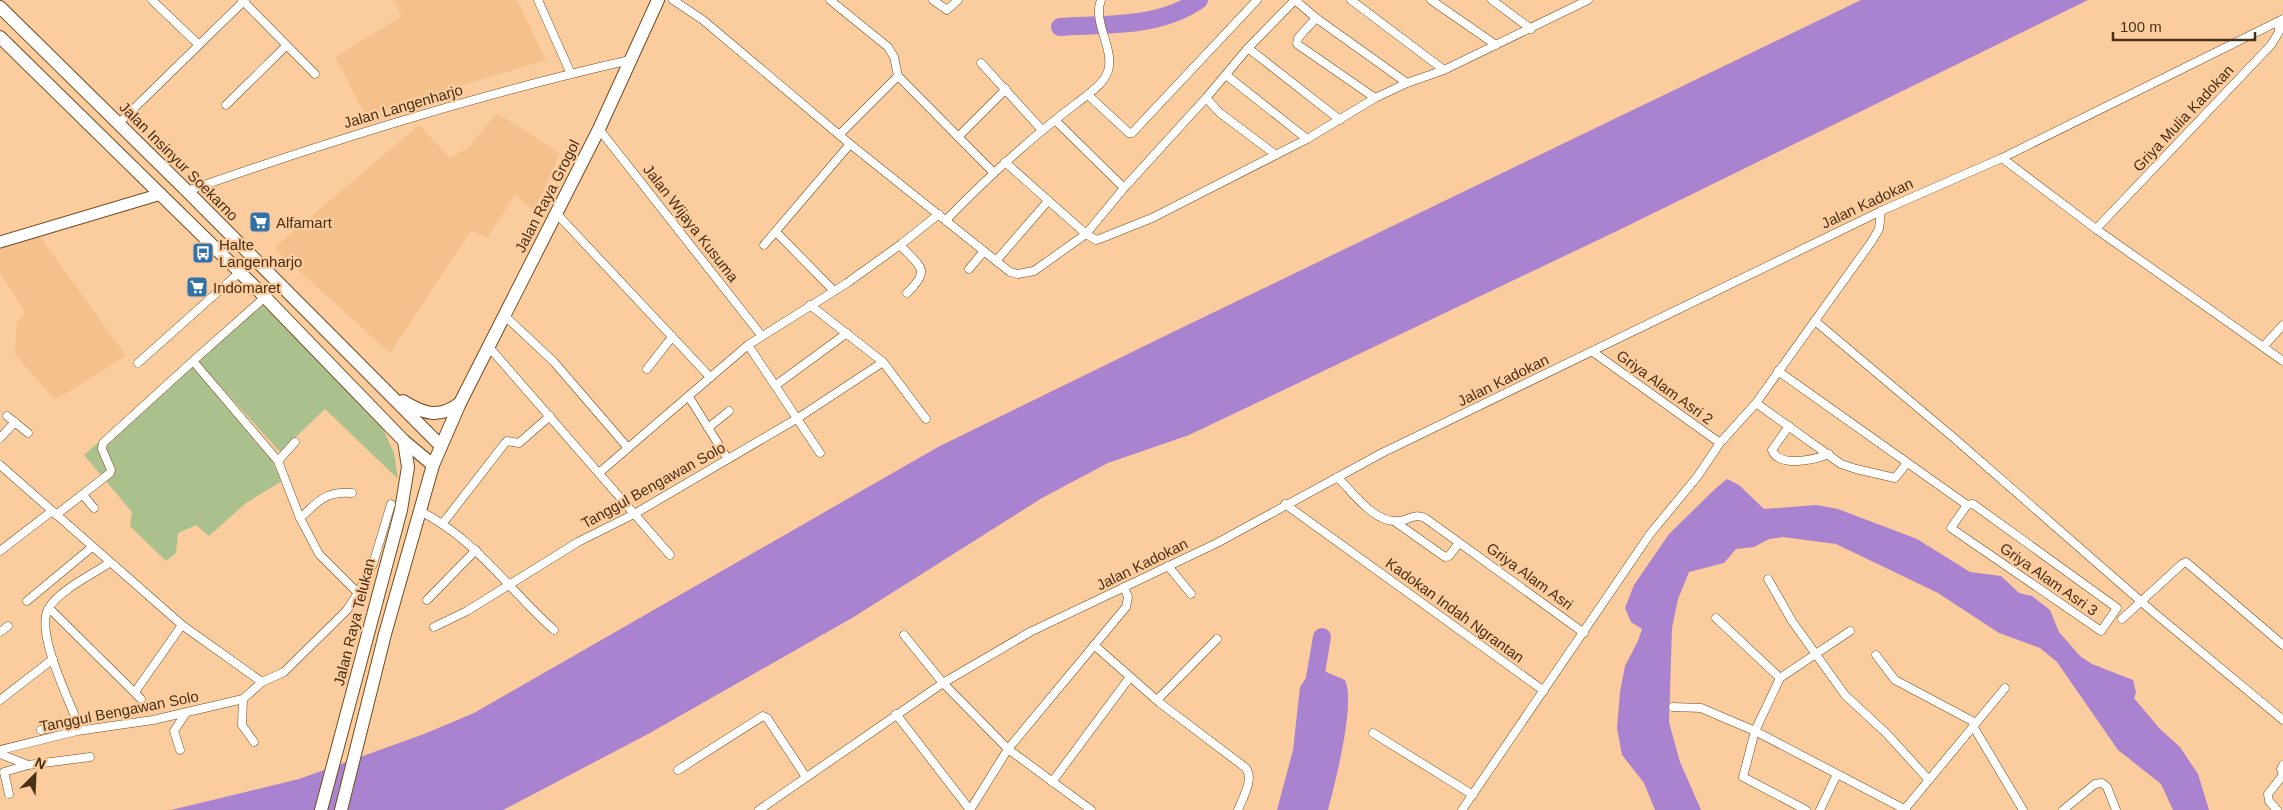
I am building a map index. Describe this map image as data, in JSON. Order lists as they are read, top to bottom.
{
  "streets": {
    "main road": ["Jalan Insinyur Soekarno", "Jalan Raya Grogol", "Jalan Raya Telukan"],
    "street": [
      "Jalan Langenharjo",
      "Griya Mulia Kadokan",
      "Jalan Kadokan",
      "Jalan Wijaya Kusuma",
      "Griya Alam Asri 2",
      "Tanggul Bengawan Solo",
      "Griya Alam Asri",
      "Griya Alam Asri 3",
      "Kadokan Indah Ngrantan"
    ]
  },
  "crossings": [
    ["Jalan Langenharjo", "Jalan Insinyur Soekarno"],
    ["Jalan Langenharjo", "Jalan Raya Grogol"],
    ["Griya Mulia Kadokan", "Jalan Kadokan"],
    ["Jalan Insinyur Soekarno", "Jalan Raya Grogol"],
    ["Jalan Raya Grogol", "Jalan Wijaya Kusuma"],
    ["Jalan Kadokan", "Griya Alam Asri 2"],
    ["Jalan Kadokan", "Kadokan Indah Ngrantan"]
  ],
  "places": {
    "supermarket": ["Alfamart", "Indomaret"],
    "bus stop": ["Halte Langenharjo"]
  },
  "scale_bar": "100 m",
  "north": "top right"
}
